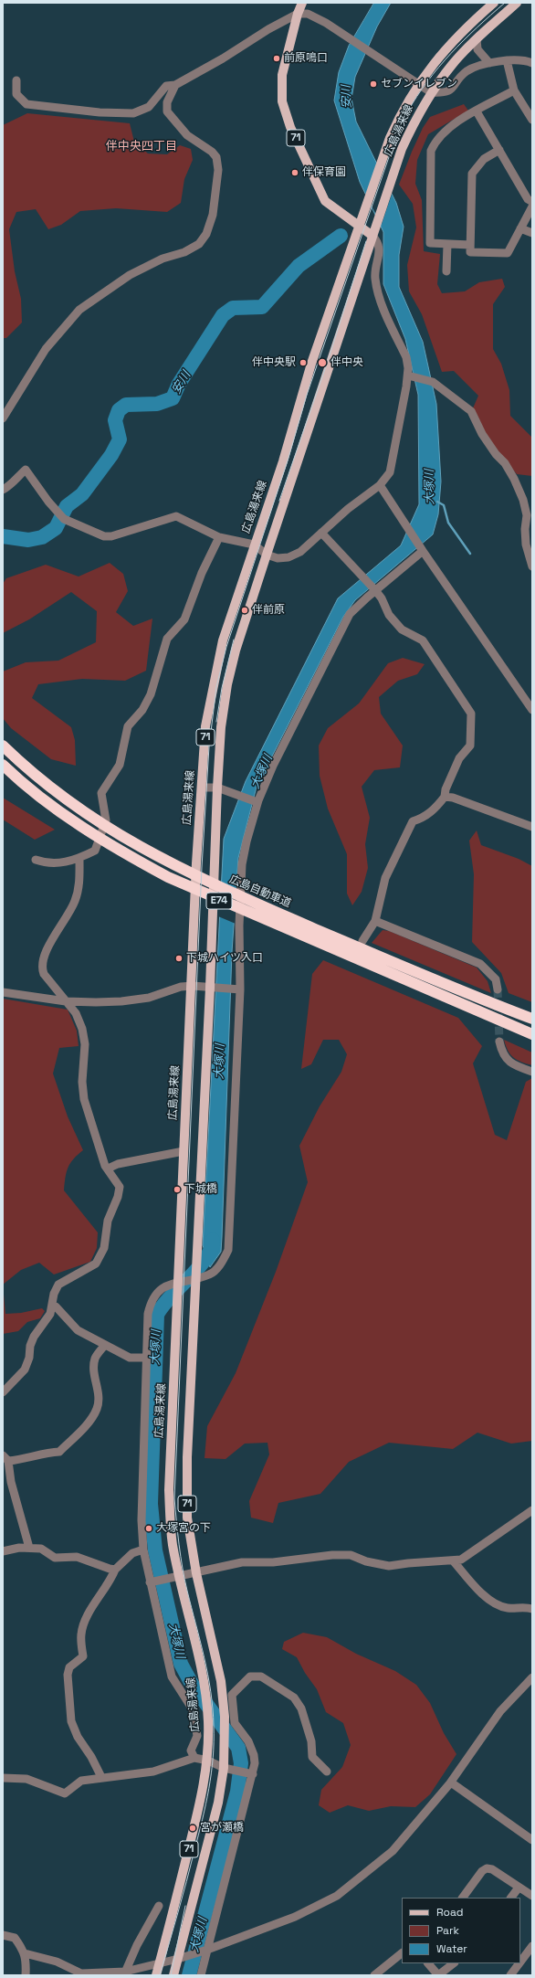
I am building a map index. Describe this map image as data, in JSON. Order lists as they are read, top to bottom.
{
  "streets": {
    "highway": ["広島自動車道", "E74"],
    "main road": ["広島湯来線", "71"]
  },
  "crossings": [
    ["広島湯来線", "71"]
  ],
  "districts": ["伴中央四丁目"],
  "water": ["安川", "大塚川"],
  "places": [
    "前原鳴口",
    "セブンイレブン",
    "伴保育園",
    "伴中央駅",
    "伴中央",
    "伴前原",
    "下城ハイツ入口",
    "下城橋",
    "大塚宮の下",
    "宮が瀬橋"
  ],
  "legend": ["Road", "Park", "Water"]
}
